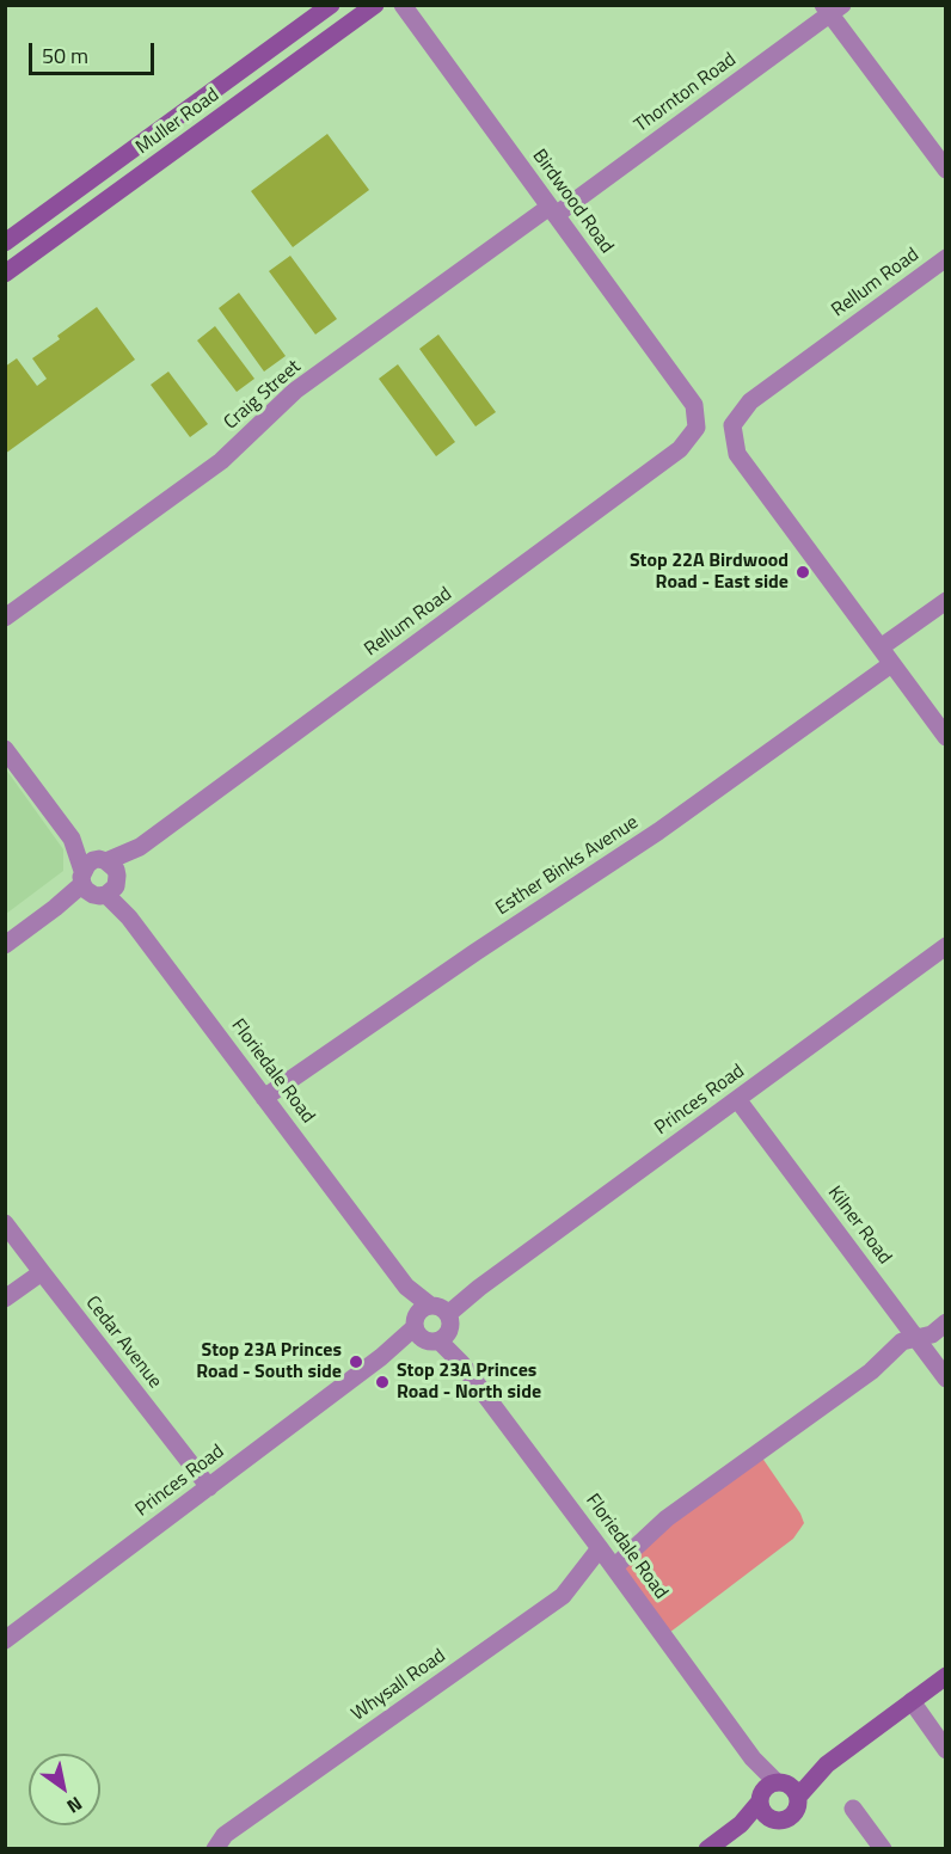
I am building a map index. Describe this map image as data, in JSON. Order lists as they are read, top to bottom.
{
  "streets": {
    "main road": ["Muller Road"],
    "street": [
      "Thornton Road",
      "Birdwood Road",
      "Rellum Road",
      "Craig Street",
      "Esther Binks Avenue",
      "Floriedale Road",
      "Princes Road",
      "Kilner Road",
      "Cedar Avenue",
      "Whysall Road"
    ]
  },
  "crossings": [
    ["Thornton Road", "Birdwood Road"],
    ["Thornton Road", "Craig Street"],
    ["Birdwood Road", "Rellum Road"],
    ["Birdwood Road", "Craig Street"],
    ["Rellum Road", "Floriedale Road"],
    ["Esther Binks Avenue", "Floriedale Road"],
    ["Floriedale Road", "Princes Road"],
    ["Floriedale Road", "Whysall Road"],
    ["Princes Road", "Kilner Road"],
    ["Princes Road", "Cedar Avenue"]
  ],
  "places": ["Stop 22A Birdwood Road - East side", "Stop 23A Princes Road - South side", "Stop 23A Princes Road - North side"],
  "scale_bar": "50 m",
  "north": "bottom right"
}
